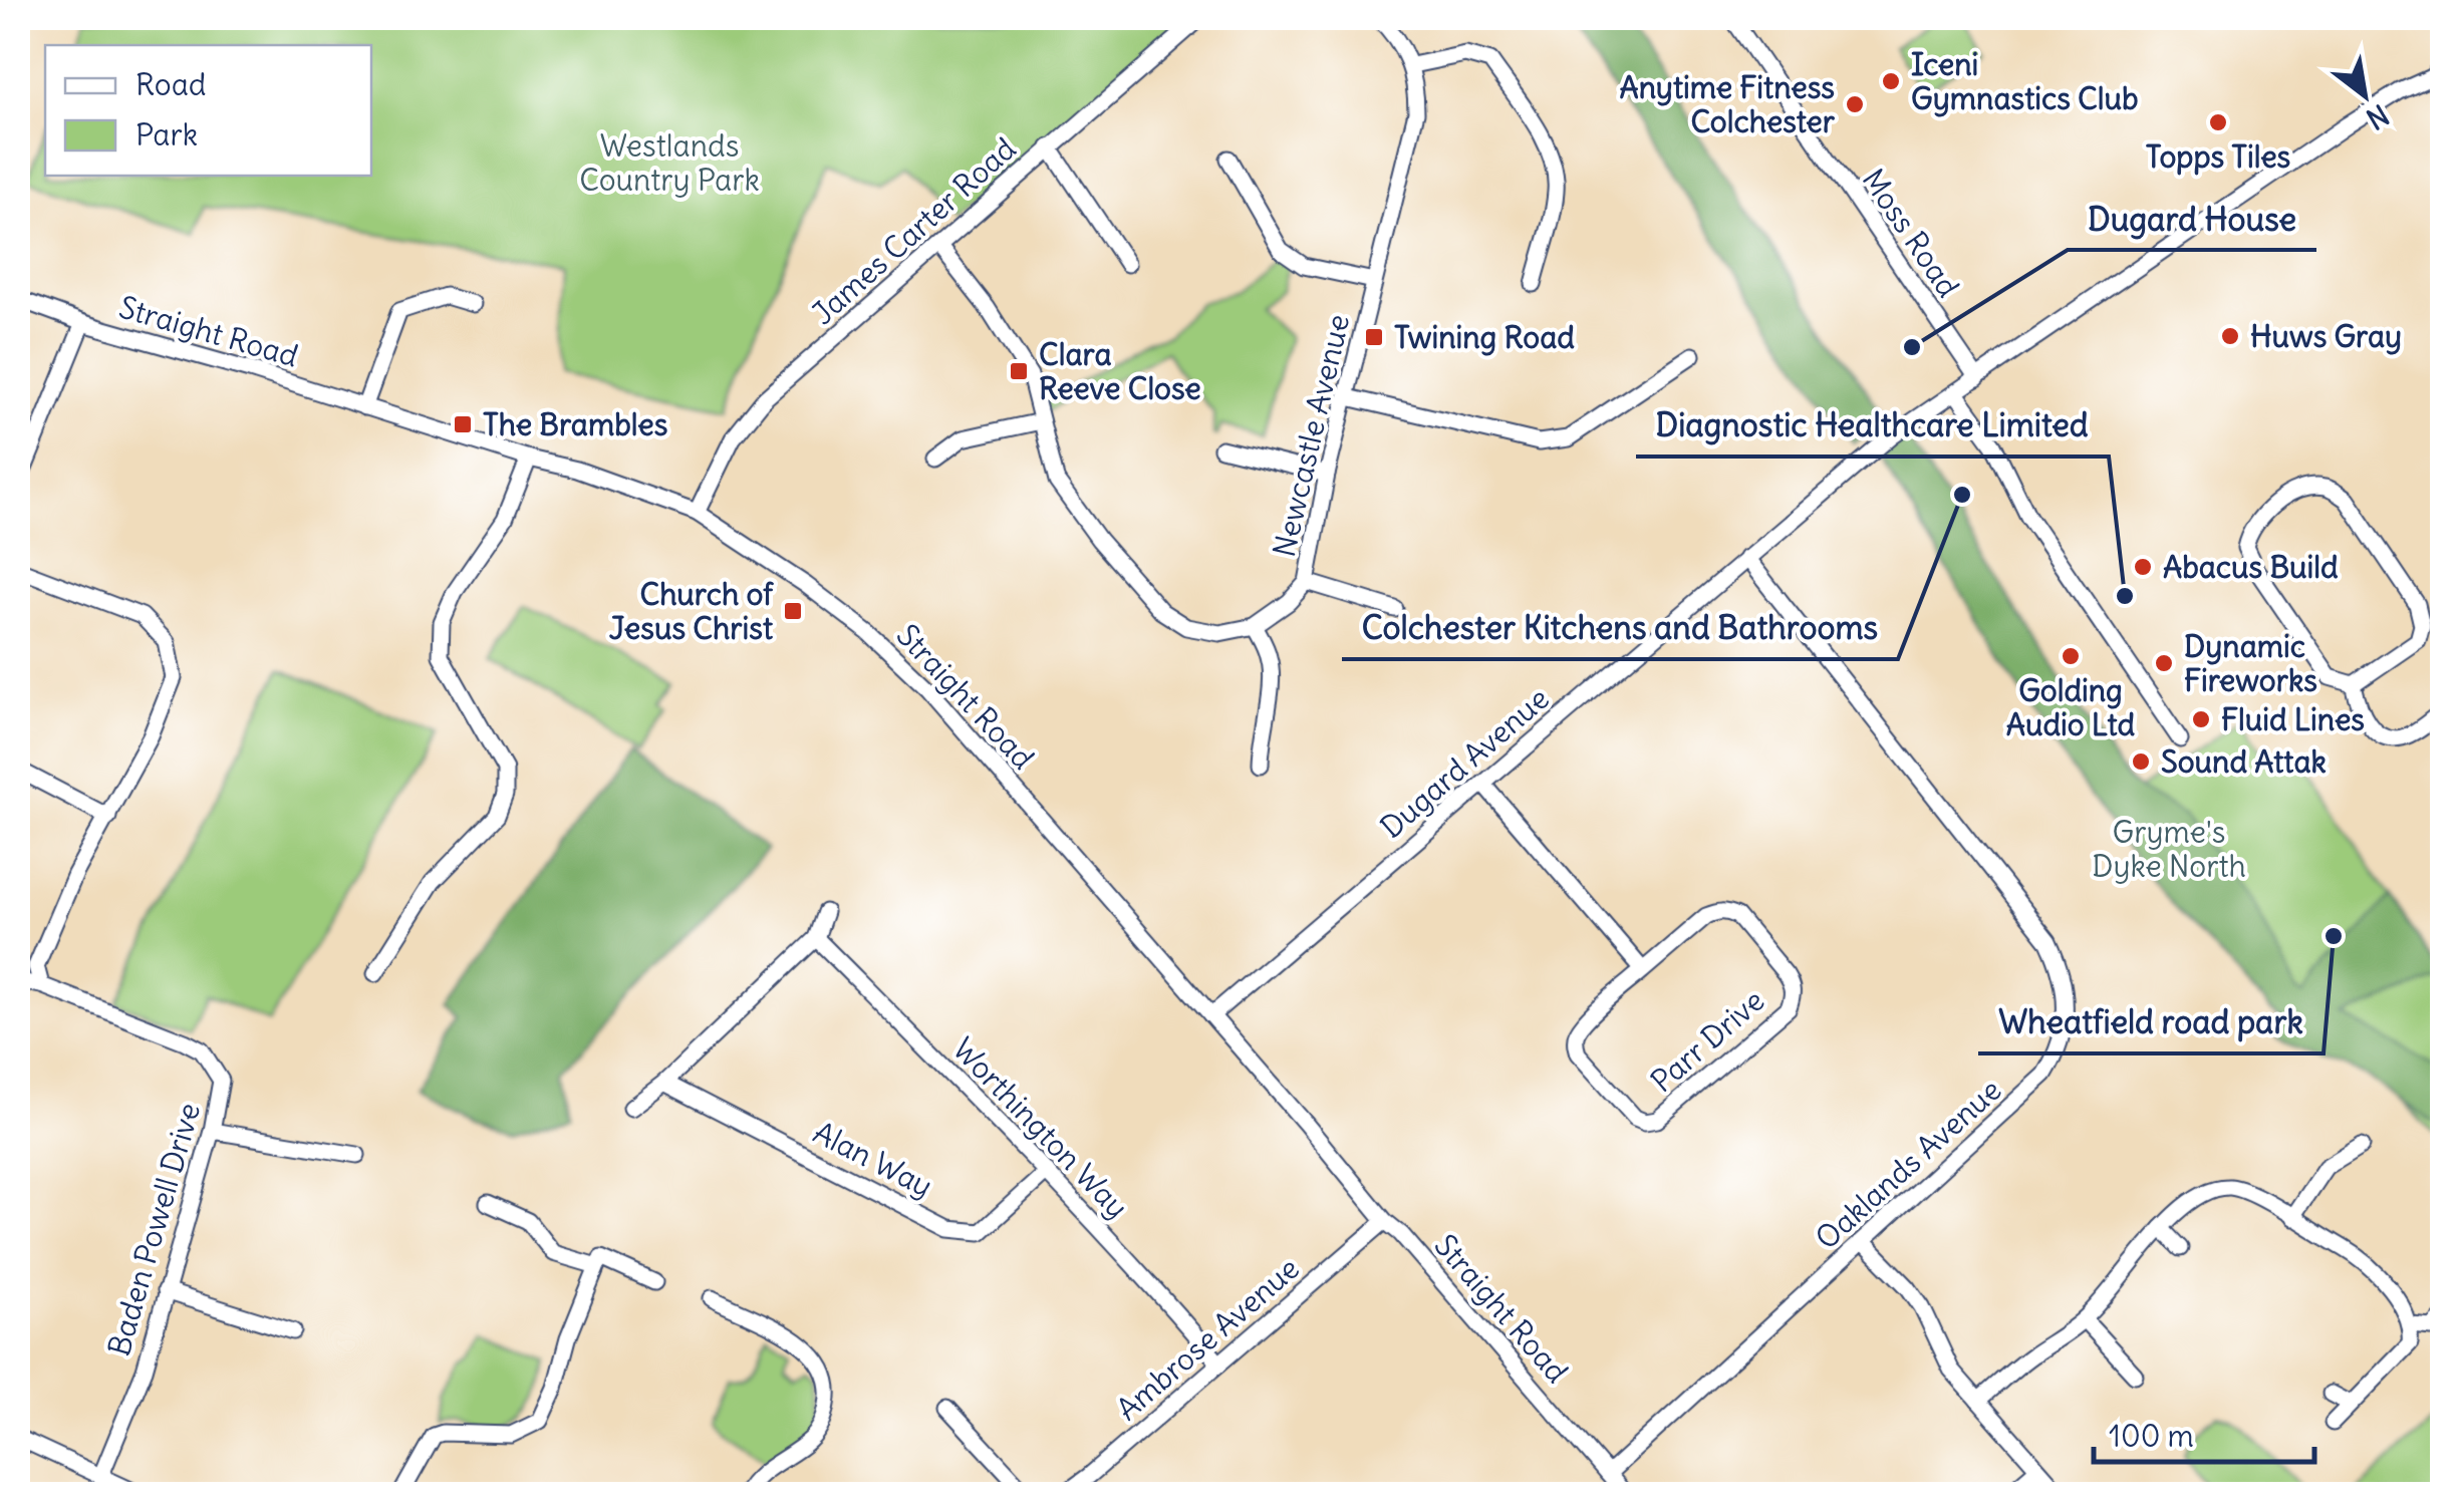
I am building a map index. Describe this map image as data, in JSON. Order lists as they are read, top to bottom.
{
  "streets": {
    "street": [
      "James Carter Road",
      "Moss Road",
      "Straight Road",
      "Newcastle Avenue",
      "Dugard Avenue",
      "Parr Drive",
      "Worthington Way",
      "Alan Way",
      "Oaklands Avenue",
      "Baden Powell Drive",
      "Ambrose Avenue"
    ]
  },
  "crossings": [
    ["James Carter Road", "Straight Road"],
    ["Moss Road", "Dugard Avenue"],
    ["Straight Road", "Dugard Avenue"],
    ["Straight Road", "Oaklands Avenue"],
    ["Straight Road", "Ambrose Avenue"],
    ["Dugard Avenue", "Oaklands Avenue"],
    ["Worthington Way", "Alan Way"],
    ["Worthington Way", "Ambrose Avenue"]
  ],
  "parks": ["Westlands Country Park", "Gryme's Dyke North"],
  "places": {
    "other": [
      "Iceni Gymnastics Club",
      "Anytime Fitness Colchester",
      "Topps Tiles",
      "Huws Gray",
      "Dugard House",
      "Colchester Kitchens and Bathrooms",
      "Abacus Build",
      "Diagnostic Healthcare Limited",
      "Golding Audio Ltd",
      "Dynamic Fireworks",
      "Fluid Lines",
      "Sound Attak",
      "Wheatfield road park"
    ],
    "transit": [
      "Twining Road",
      "Clara Reeve Close",
      "The Brambles",
      "Church of Jesus Christ"
    ]
  },
  "legend": ["Road", "Park"],
  "scale_bar": "100 m",
  "north": "bottom right"
}
